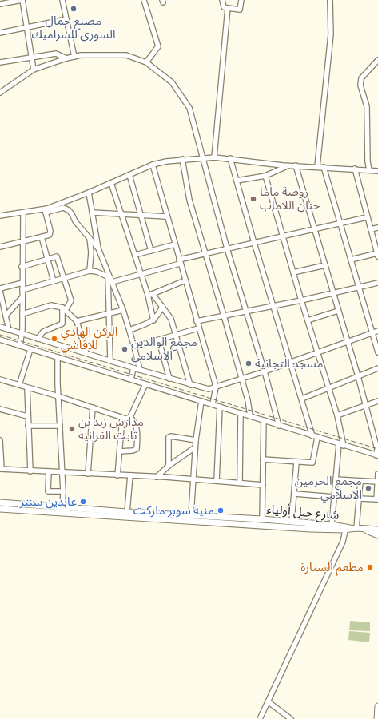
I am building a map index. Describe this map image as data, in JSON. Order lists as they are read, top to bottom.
{
  "streets": {
    "main road": ["شارع جبل أولياء"]
  },
  "places": [
    "مصنع جمال السوري للسراميك",
    "روضة ماما حنان اللاماب",
    "الركن الهادي للاقاشي",
    "مجمع الوالدين الاسلامي",
    "مسجد التجانية",
    "مدارس زيد بن ثابت القرانية",
    "مجمع الحرمين الاسلامي",
    "عابدين سنتر",
    "منية سوبر ماركت",
    "مطعم السنارة"
  ]
}
